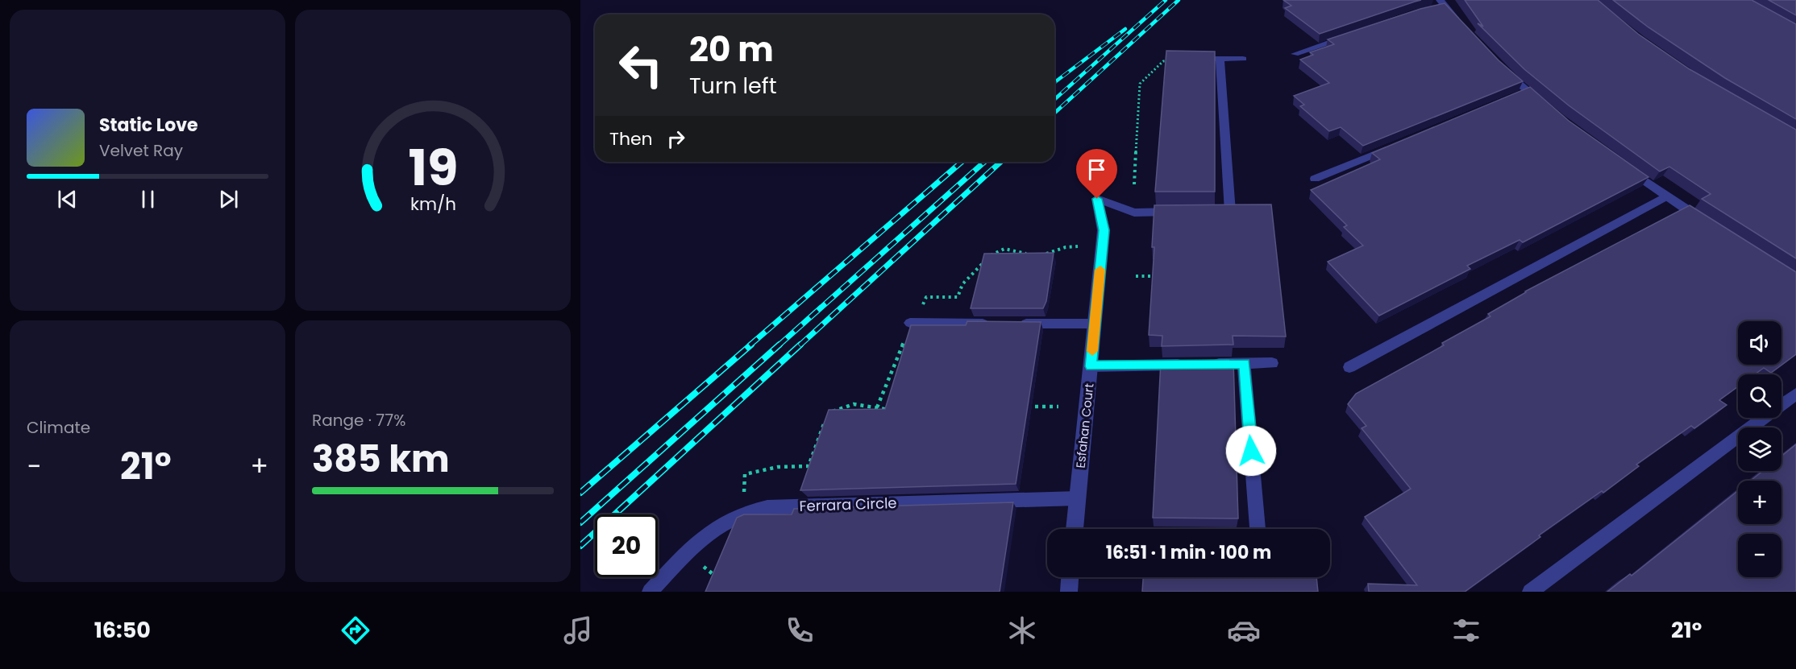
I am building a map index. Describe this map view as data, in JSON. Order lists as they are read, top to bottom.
{
  "streets": {
    "street": ["Esfahan Court"],
    "lane": ["Ferrara Circle"]
  },
  "crossings": [
    ["Esfahan Court", "Ferrara Circle"]
  ],
  "page": {
    "turn": ["20 m", "Turn left"],
    "song": ["Static Love", "Velvet Ray"],
    "then": "Then",
    "tile": [
      "Climate",
      ["Range · 77%", "385 km"]
    ],
    "map_buttons": ["+", "−"],
    "heat": ["−", "21°", "+"],
    "limit": "20",
    "trip": "16:51 · 1 min · 100 m",
    "tabs": ["16:50", "21°"],
    "gauge": ["19", "km/h"]
  }
}
